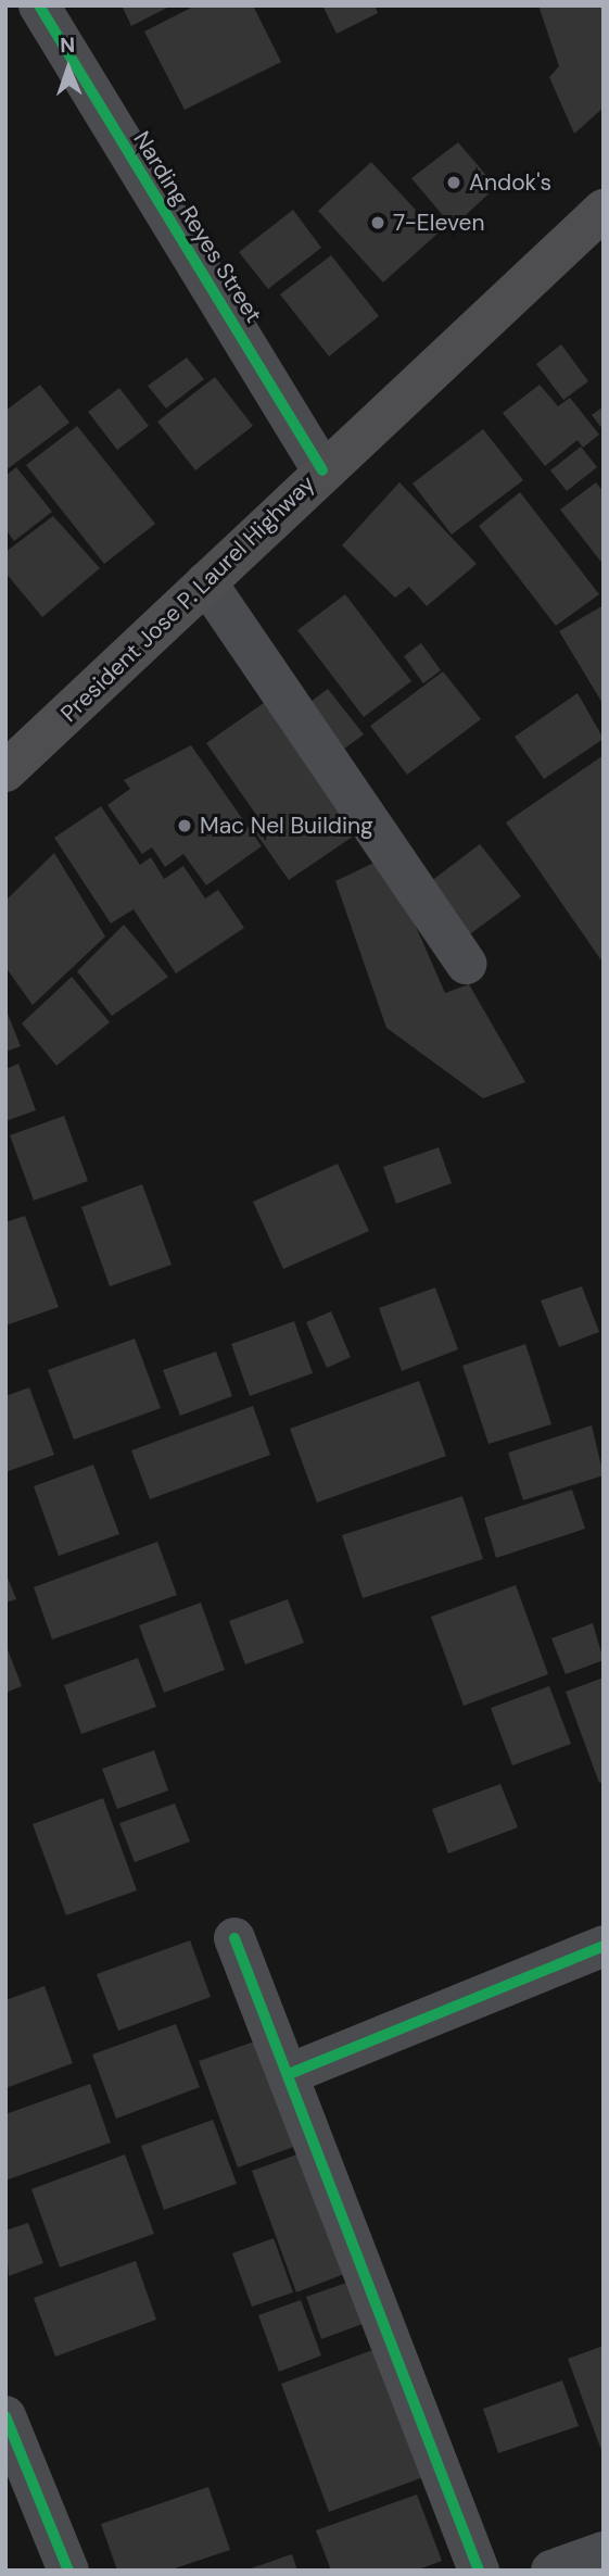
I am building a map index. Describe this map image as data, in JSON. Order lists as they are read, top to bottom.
{
  "streets": {
    "highway": ["President Jose P. Laurel Highway"],
    "street": ["Narding Reyes Street"]
  },
  "crossings": [
    ["Narding Reyes Street", "President Jose P. Laurel Highway"]
  ],
  "places": ["Andok's", "7-Eleven", "Mac Nel Building"],
  "north": "top"
}
